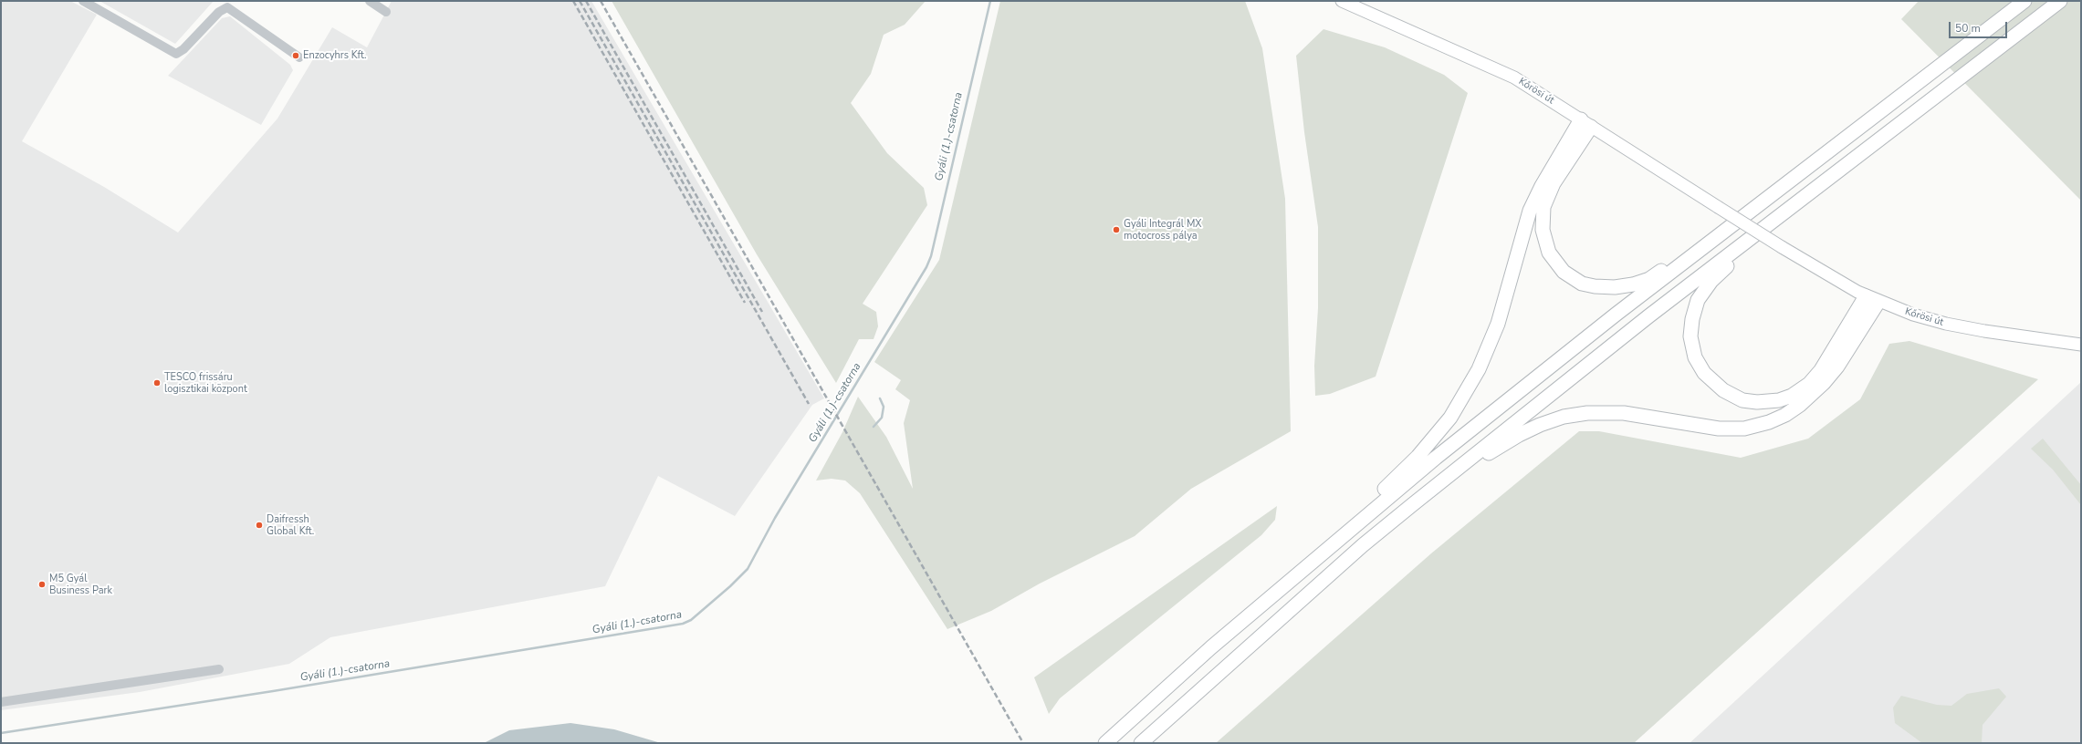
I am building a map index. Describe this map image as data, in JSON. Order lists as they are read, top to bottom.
{
  "streets": {
    "main road": ["Kőrösi út"]
  },
  "water": ["Gyáli (1.)-csatorna"],
  "places": [
    "Enzocyhrs Kft.",
    "Gyáli Integrál MX motocross pálya",
    "TESCO frissáru logisztikai központ",
    "Daifressh Global Kft.",
    "M5 Gyál Business Park"
  ],
  "scale_bar": "50 m"
}
